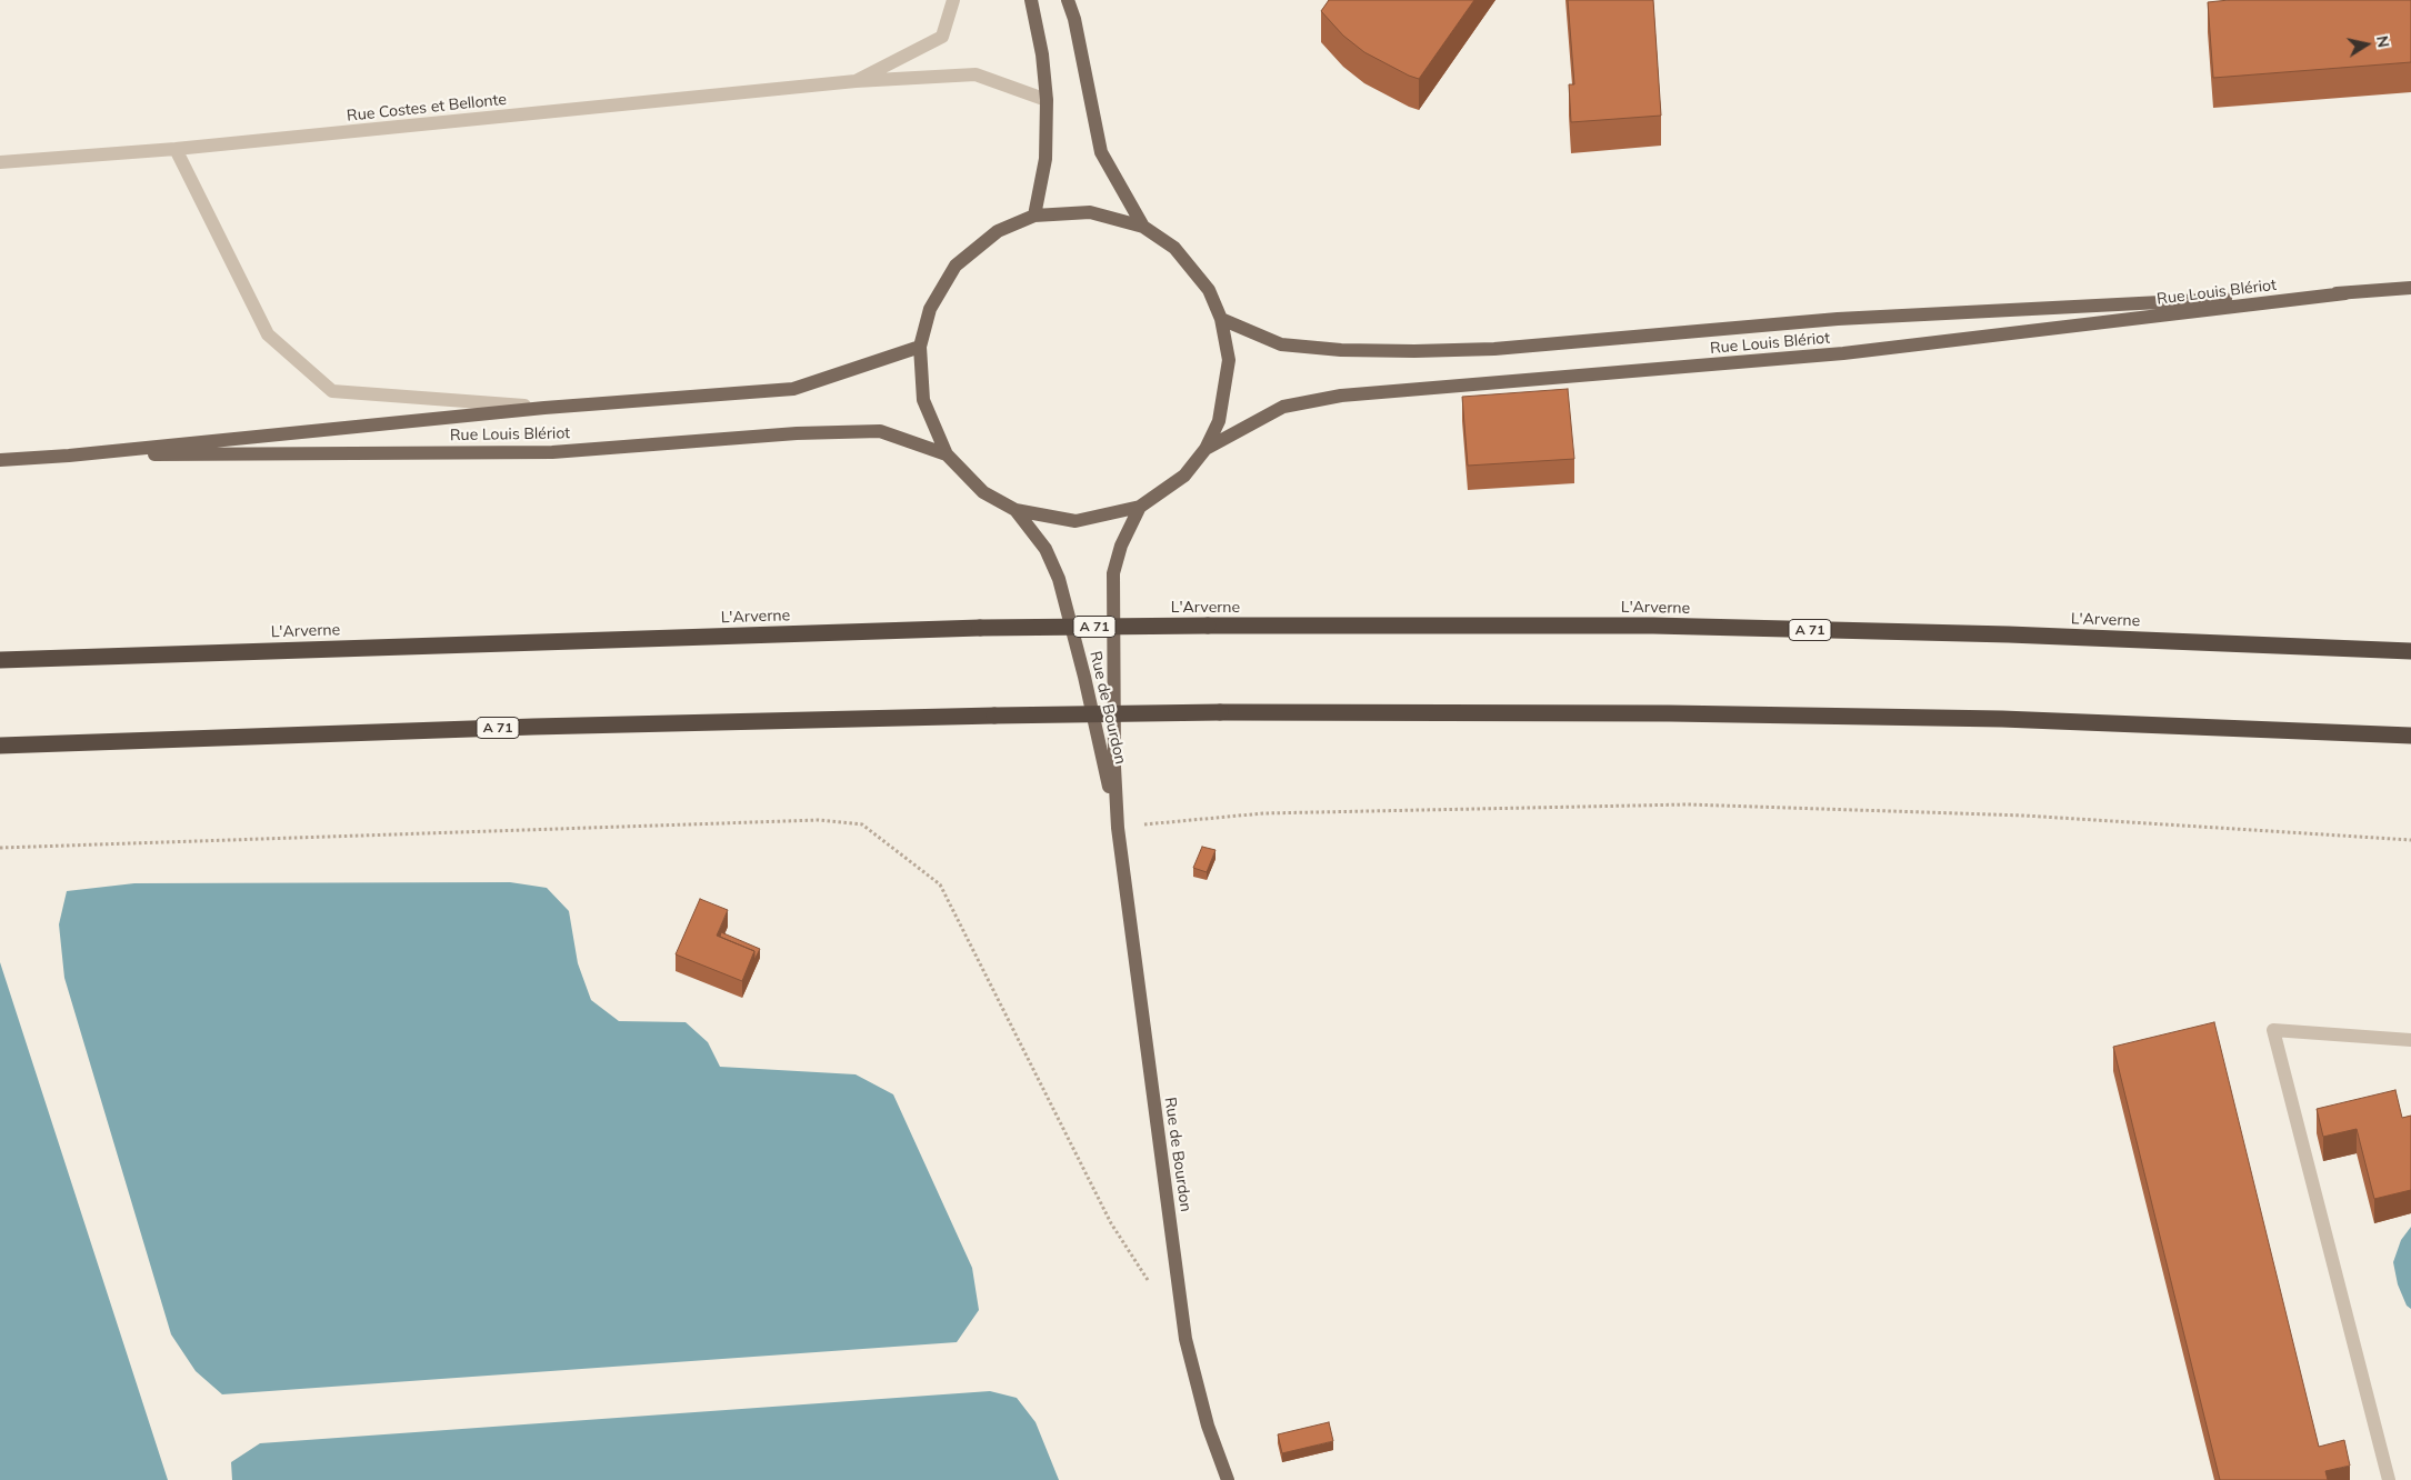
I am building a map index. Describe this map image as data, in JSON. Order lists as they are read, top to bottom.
{
  "streets": {
    "highway": ["L'Arverne", "A 71"],
    "main road": ["Rue Louis Blériot", "Rue de Bourdon"],
    "street": ["Rue Costes et Bellonte"]
  },
  "north": "right"
}
